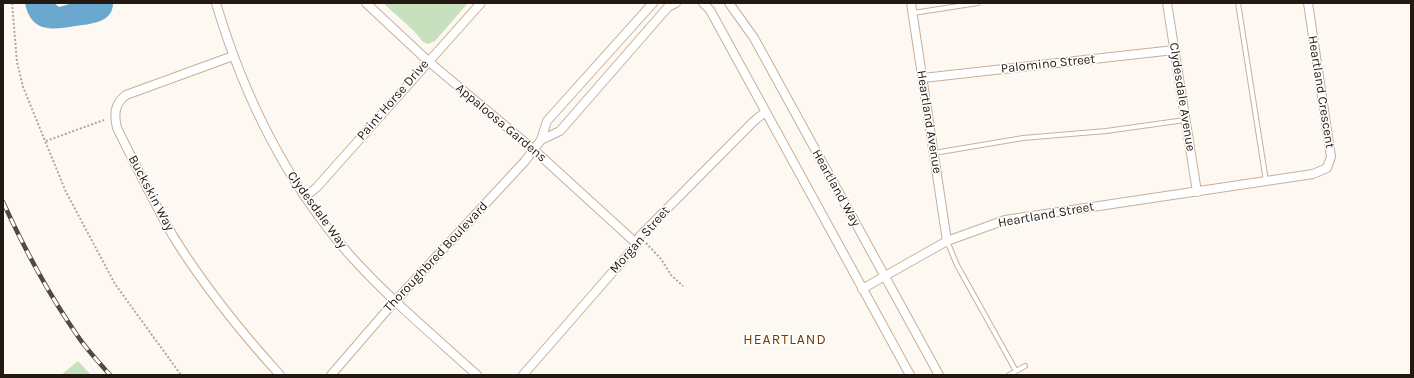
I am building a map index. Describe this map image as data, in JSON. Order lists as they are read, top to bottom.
{
  "streets": {
    "street": [
      "Palomino Street",
      "Heartland Crescent",
      "Clydesdale Avenue",
      "Paint Horse Drive",
      "Heartland Avenue",
      "Appaloosa Gardens",
      "Heartland Way",
      "Buckskin Way",
      "Clydesdale Way",
      "Heartland Street",
      "Morgan Street",
      "Thoroughbred Boulevard"
    ]
  },
  "crossings": [
    ["Palomino Street", "Clydesdale Avenue"],
    ["Palomino Street", "Heartland Avenue"],
    ["Heartland Crescent", "Clydesdale Avenue"],
    ["Heartland Crescent", "Heartland Street"],
    ["Clydesdale Avenue", "Heartland Street"],
    ["Paint Horse Drive", "Appaloosa Gardens"],
    ["Paint Horse Drive", "Clydesdale Way"],
    ["Heartland Avenue", "Heartland Street"],
    ["Appaloosa Gardens", "Morgan Street"],
    ["Appaloosa Gardens", "Thoroughbred Boulevard"],
    ["Heartland Way", "Heartland Street"],
    ["Heartland Way", "Morgan Street"],
    ["Buckskin Way", "Clydesdale Way"],
    ["Clydesdale Way", "Thoroughbred Boulevard"]
  ],
  "districts": ["HEARTLAND"]
}
